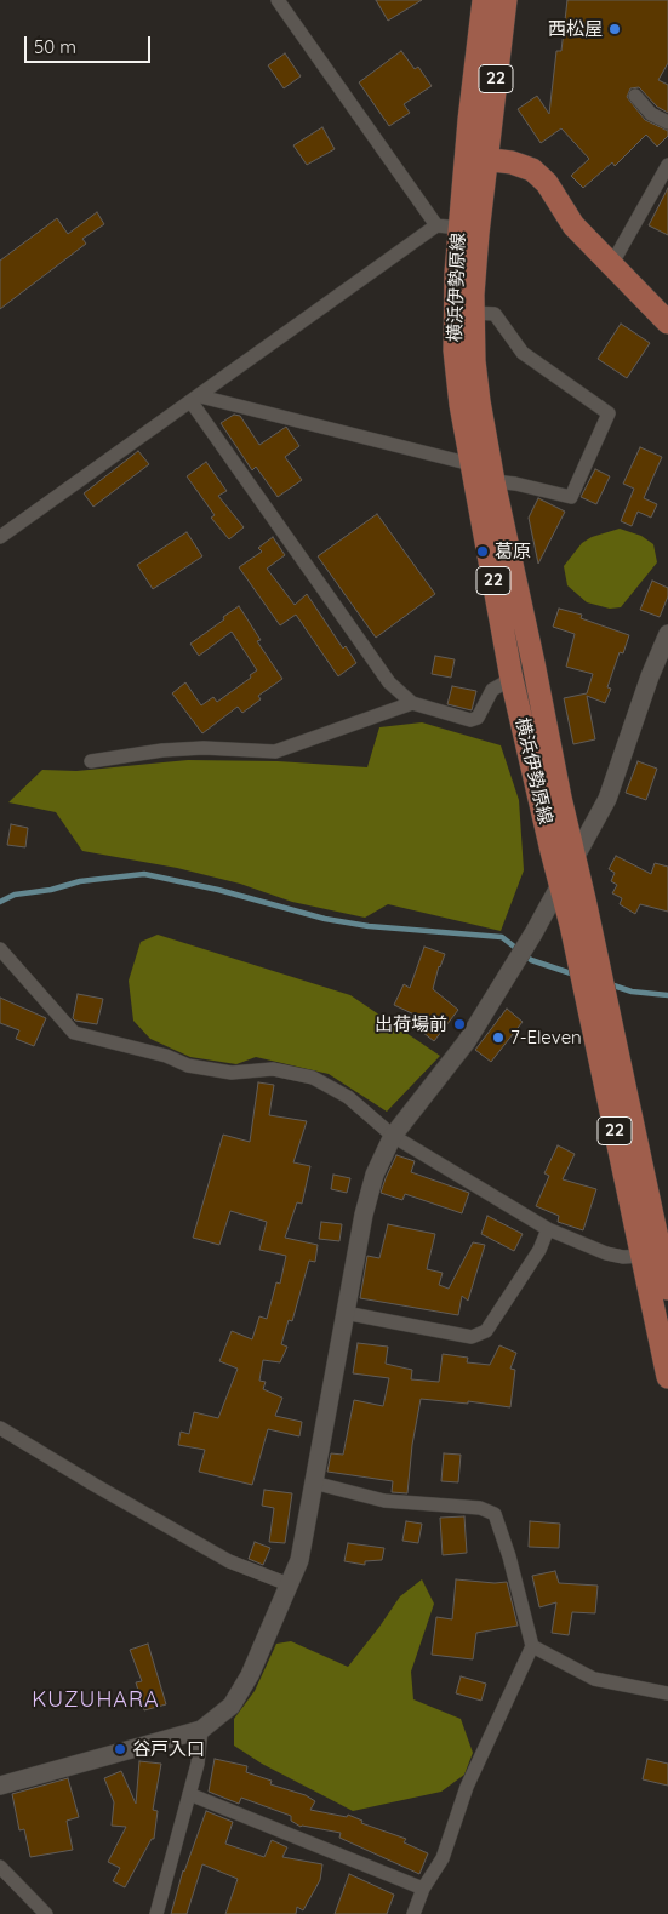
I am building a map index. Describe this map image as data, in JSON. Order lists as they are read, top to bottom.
{
  "streets": {
    "main road": ["22", "横浜伊勢原線"]
  },
  "districts": ["KUZUHARA"],
  "places": [
    "西松屋",
    "葛原",
    "出荷場前",
    "7-Eleven",
    "谷戸入口"
  ],
  "scale_bar": "50 m"
}
